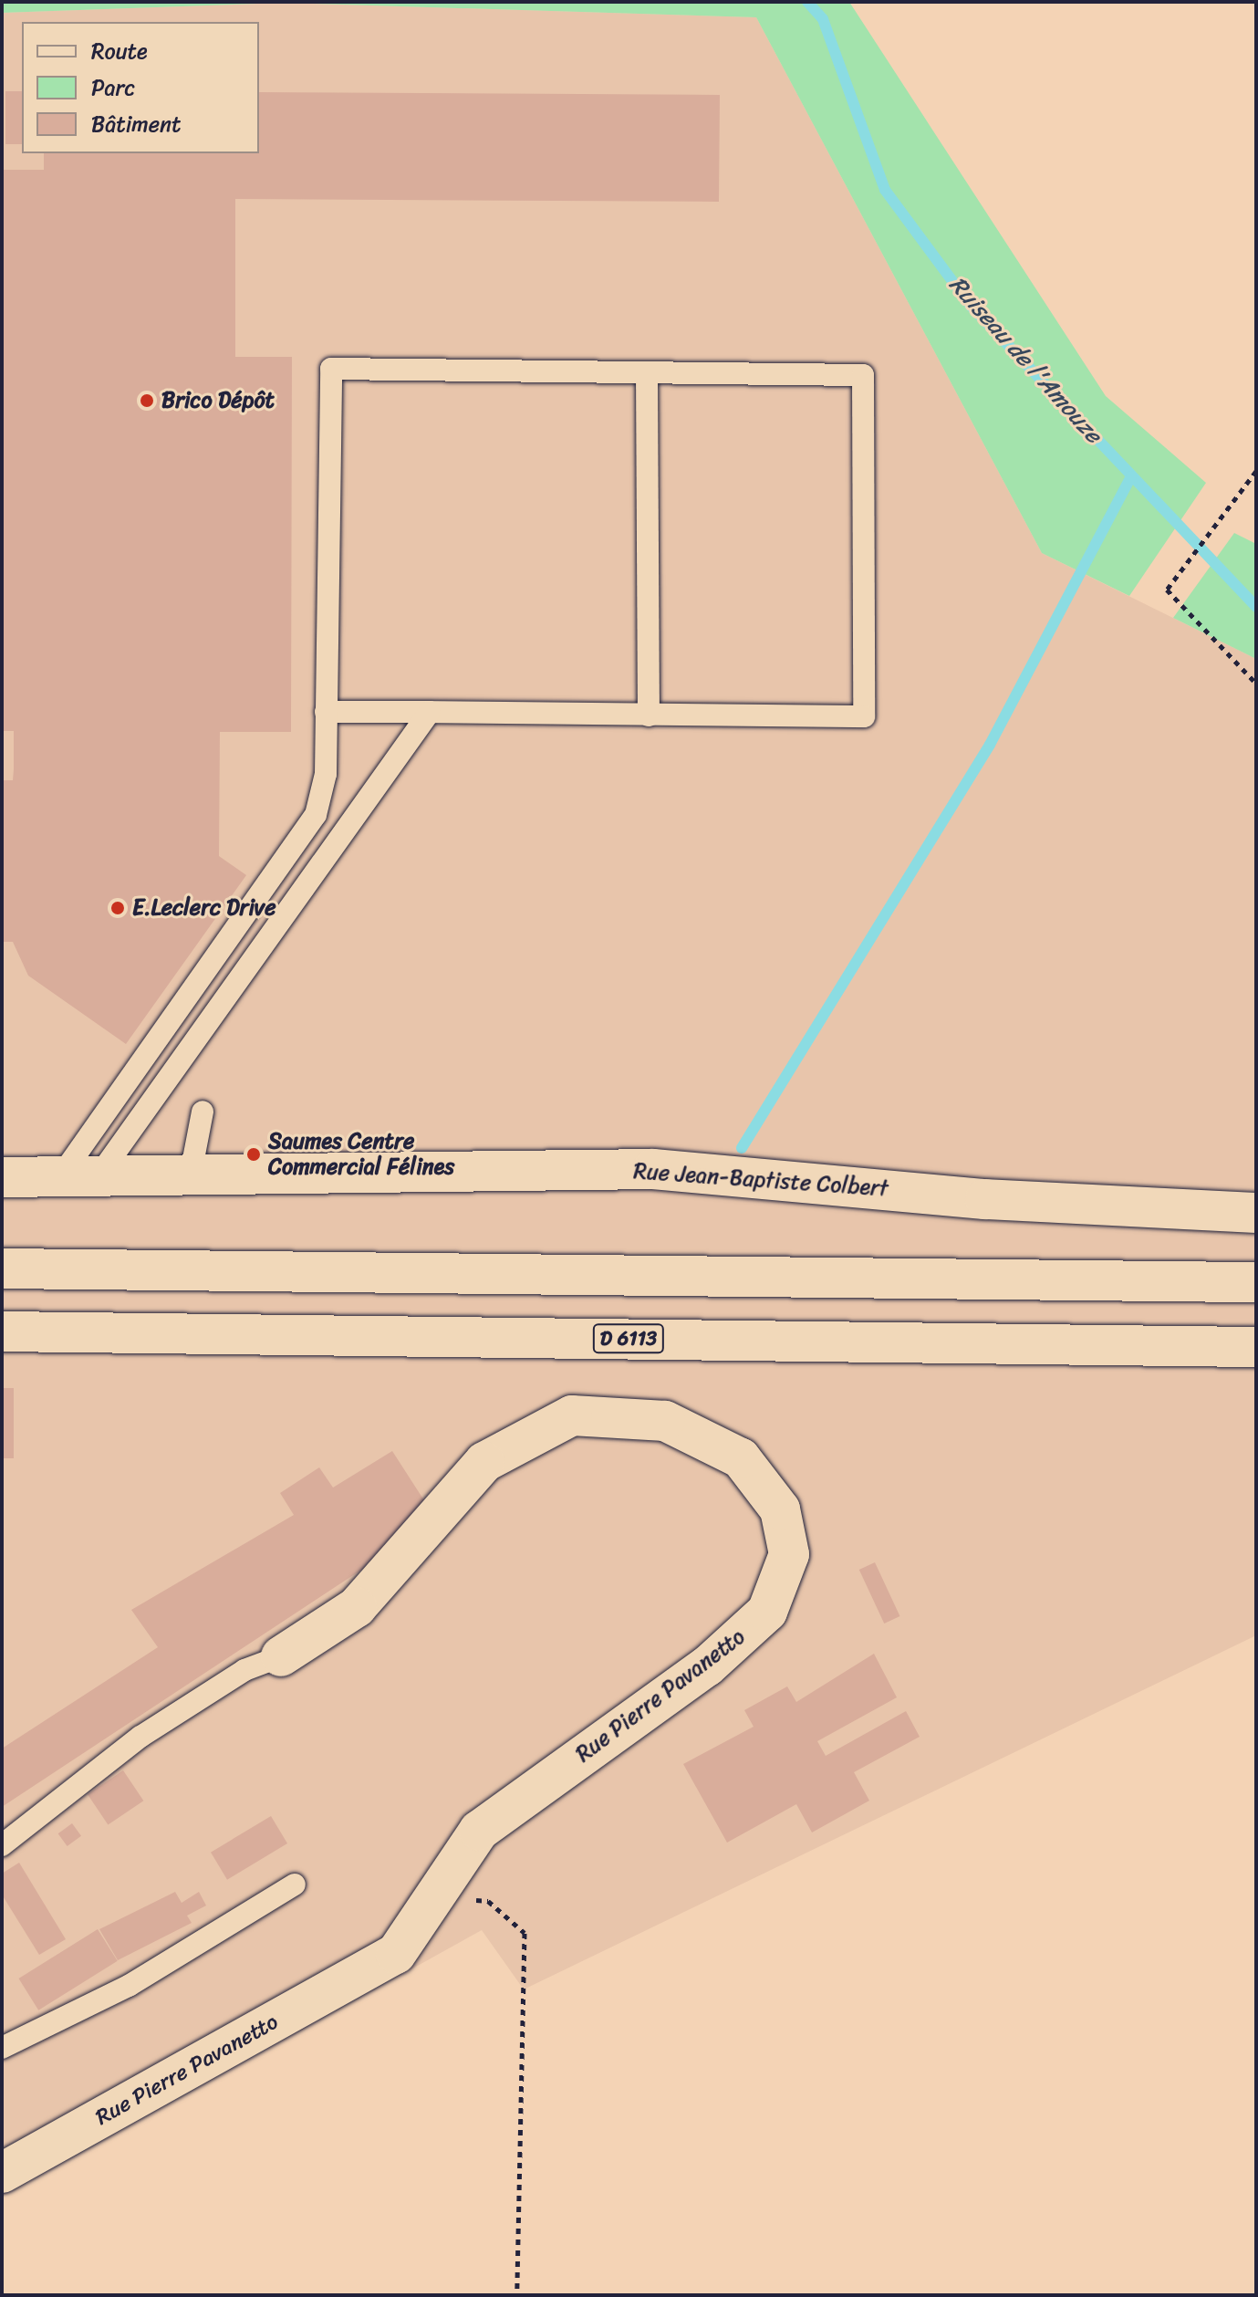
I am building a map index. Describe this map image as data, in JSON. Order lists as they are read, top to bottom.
{
  "streets": {
    "street": ["Rue Jean-Baptiste Colbert", "D 6113", "Rue Pierre Pavanetto"]
  },
  "water": ["Ruiseau de l'Amouze"],
  "places": ["Brico Dépôt", "E.Leclerc Drive", "Saumes Centre Commercial Félines"],
  "legend": ["Route", "Parc", "Bâtiment"]
}
